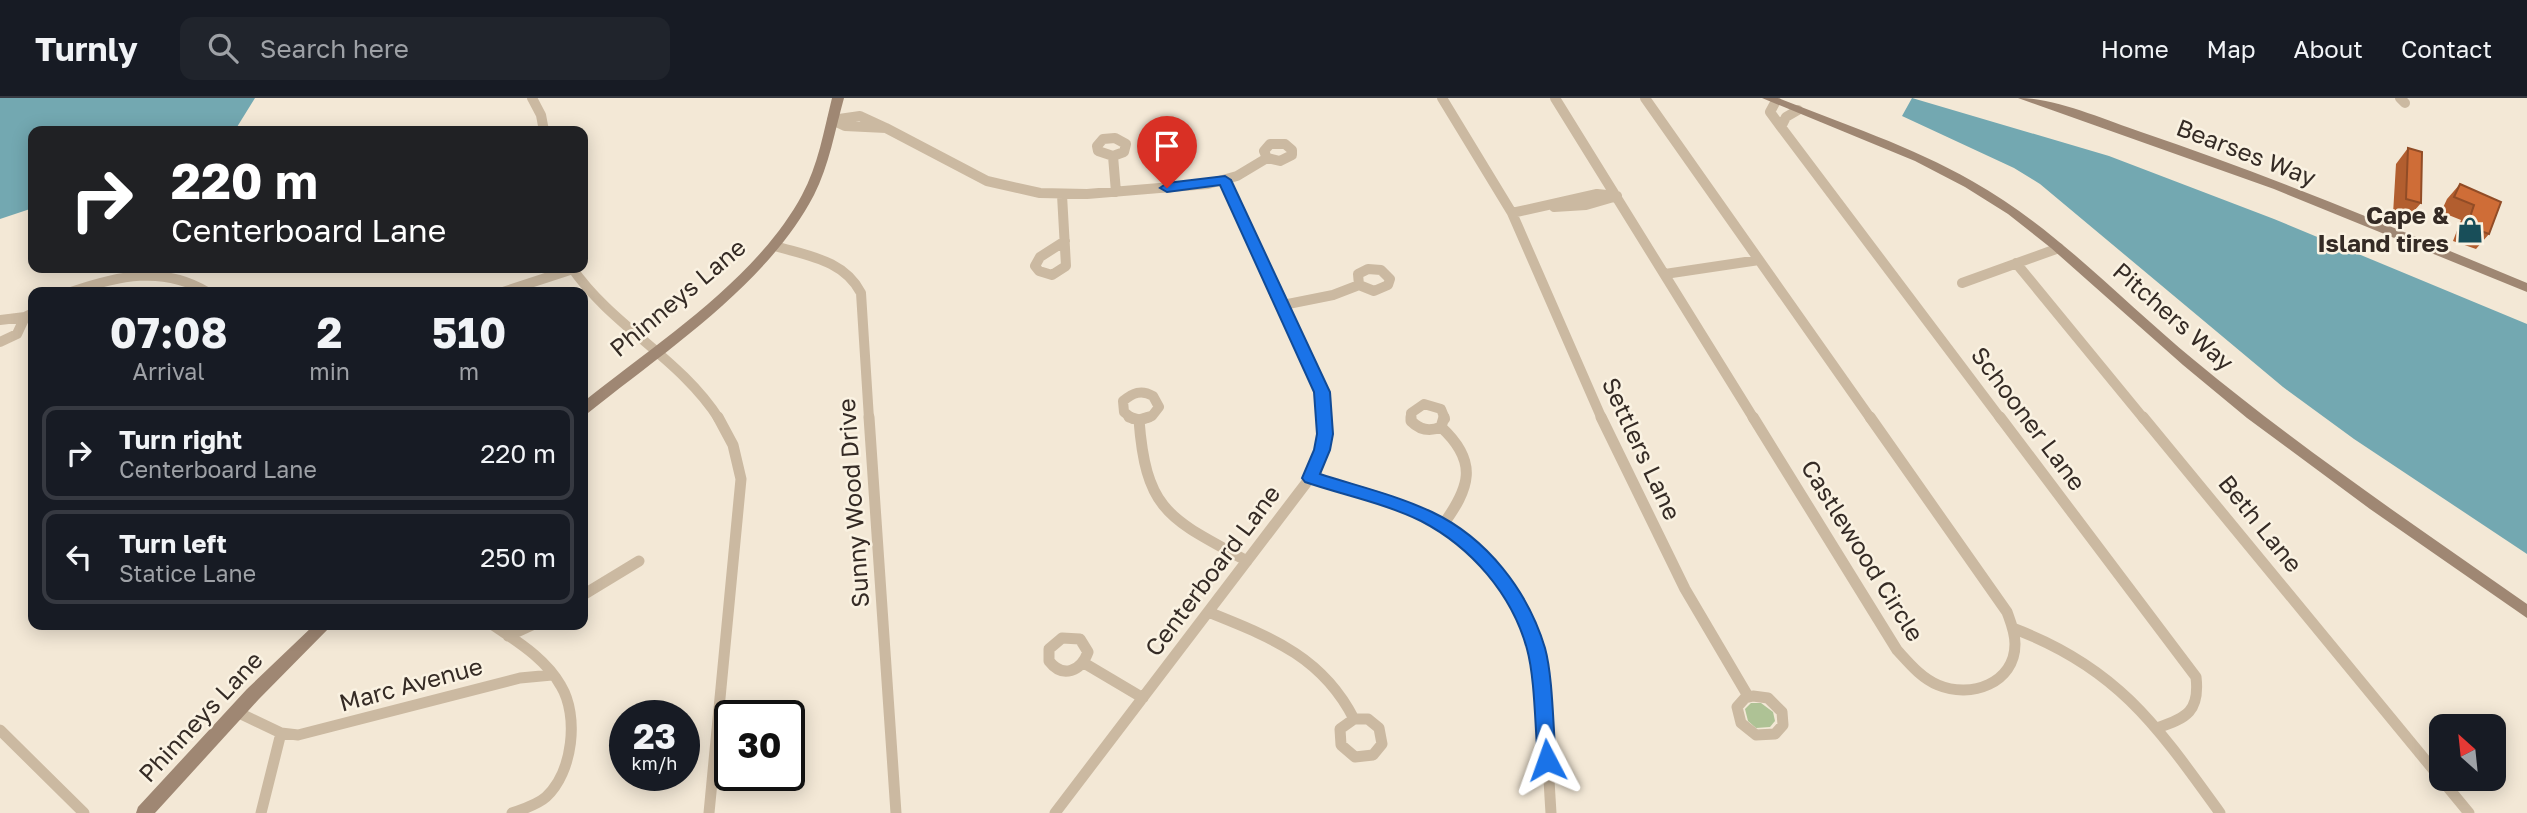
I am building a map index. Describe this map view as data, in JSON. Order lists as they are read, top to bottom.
{
  "streets": {
    "main road": ["Bearses Way", "Phinneys Lane", "Pitchers Way"],
    "street": [
      "Schooner Lane",
      "Settlers Lane",
      "Sunny Wood Drive",
      "Beth Lane",
      "Castlewood Circle",
      "Centerboard Lane",
      "Marc Avenue"
    ]
  },
  "crossings": [
    ["Phinneys Lane", "Sunny Wood Drive"],
    ["Pitchers Way", "Schooner Lane"]
  ],
  "places": {
    "shop": ["Cape & Island tires"]
  },
  "north": "top left",
  "page": {
    "header": "Turnly",
    "search": "Search here",
    "nav": [
      "Home",
      "Map",
      "About",
      "Contact"
    ],
    "turn": ["220 m", "Centerboard Lane"],
    "eta": [
      "07:08",
      "Arrival",
      "2",
      "min",
      "510",
      "m"
    ],
    "list": [
      {
        "name": "Turn right",
        "note": "Centerboard Lane",
        "value": "220 m"
      },
      {
        "name": "Turn left",
        "note": "Statice Lane",
        "value": "250 m"
      }
    ],
    "speed": "23 km/h",
    "limit": "30"
  }
}
